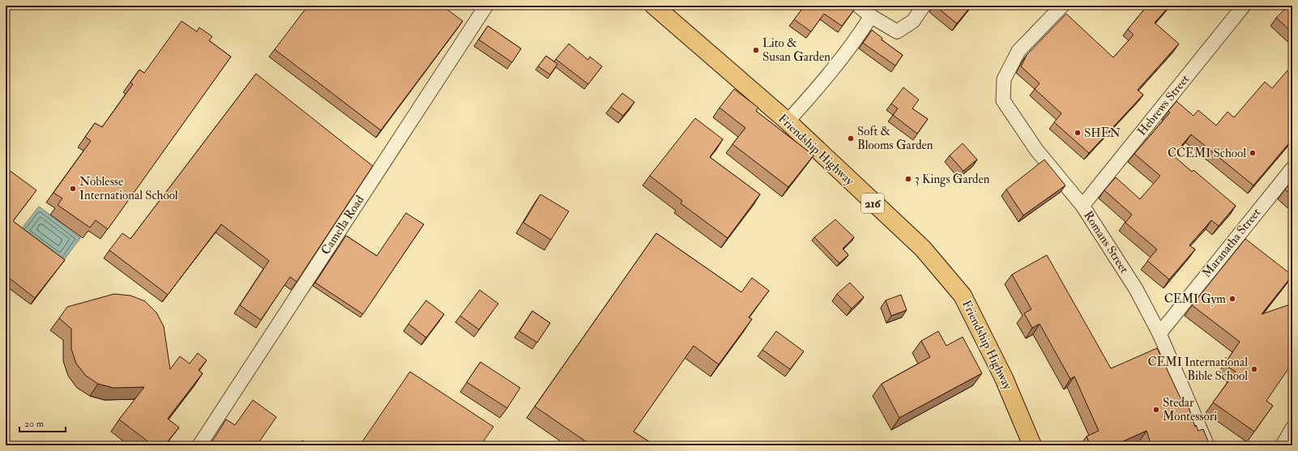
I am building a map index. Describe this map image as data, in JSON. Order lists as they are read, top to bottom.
{
  "streets": {
    "main road": ["Friendship Highway", "216"],
    "street": [
      "Hebrews Street",
      "Camella Road",
      "Romans Street",
      "Maranatha Street"
    ]
  },
  "crossings": [
    ["Hebrews Street", "Romans Street"],
    ["Romans Street", "Maranatha Street"]
  ],
  "places": [
    "Lito & Susan Garden",
    "SHEN",
    "Soft & Blooms Garden",
    "CCEMI School",
    "3 Kings Garden",
    "Noblesse International School",
    "CEMI Gym",
    "CEMI International Bible School",
    "Stedar Montessori"
  ],
  "scale_bar": "20 m"
}
